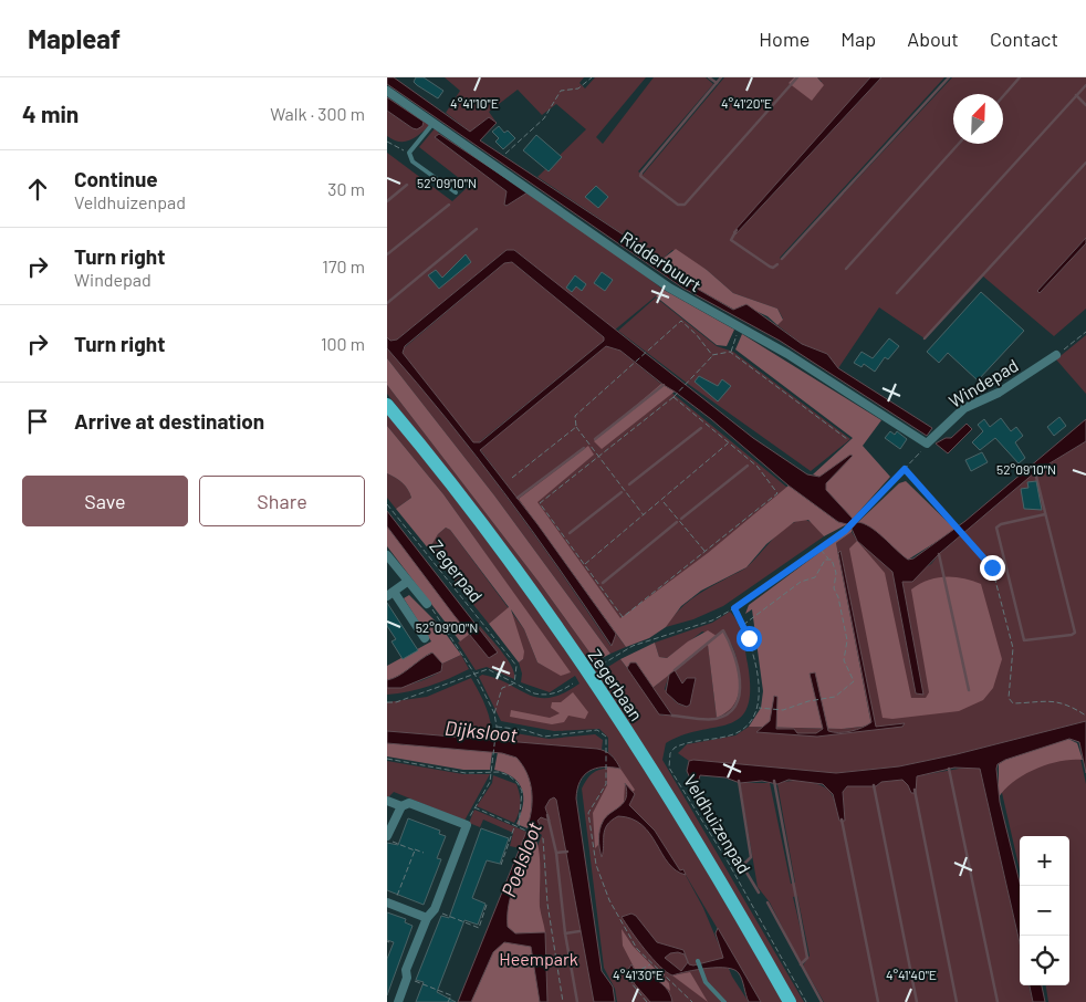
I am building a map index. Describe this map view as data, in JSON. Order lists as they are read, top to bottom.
{
  "streets": {
    "main road": ["Zegerbaan"],
    "street": ["Ridderbuurt", "Windepad"],
    "path": ["Zegerpad", "Veldhuizenpad"]
  },
  "crossings": [
    ["Ridderbuurt", "Windepad"]
  ],
  "water": ["Dijksloot", "Poelsloot"],
  "parks": ["Heempark"],
  "north": "top right",
  "page": {
    "header": "Mapleaf",
    "nav": [
      "Home",
      "Map",
      "About",
      "Contact"
    ],
    "heading": ["4 min", "Walk · 300 m"],
    "list": [
      ["Continue", "Veldhuizenpad", "30 m"],
      ["Turn right", "Windepad", "170 m"],
      ["Turn right", "100 m"],
      "Arrive at destination"
    ],
    "buttons": ["Save", "Share"],
    "map_buttons": ["+", "−"]
  },
  "coordinates": [
    "4°41'10\"E",
    "4°41'20\"E",
    "52°09'10\"N",
    "52°09'00\"N",
    "4°41'30\"E",
    "4°41'40\"E"
  ]
}
